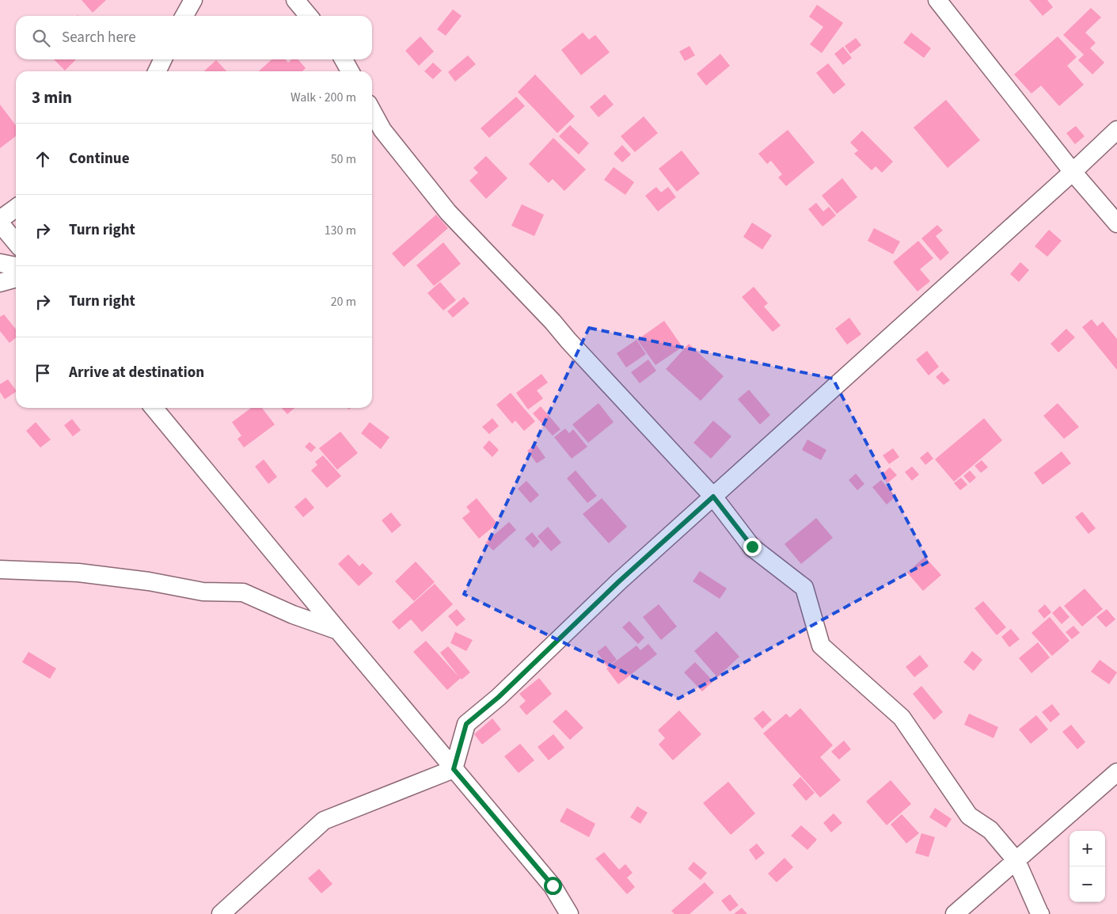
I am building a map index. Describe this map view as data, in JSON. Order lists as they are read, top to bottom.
{
  "page": {
    "search": "Search here",
    "heading": ["3 min", "Walk · 200 m"],
    "list": [
      ["Continue", "50 m"],
      ["Turn right", "130 m"],
      ["Turn right", "20 m"],
      "Arrive at destination"
    ],
    "map_buttons": ["+", "−"]
  }
}
